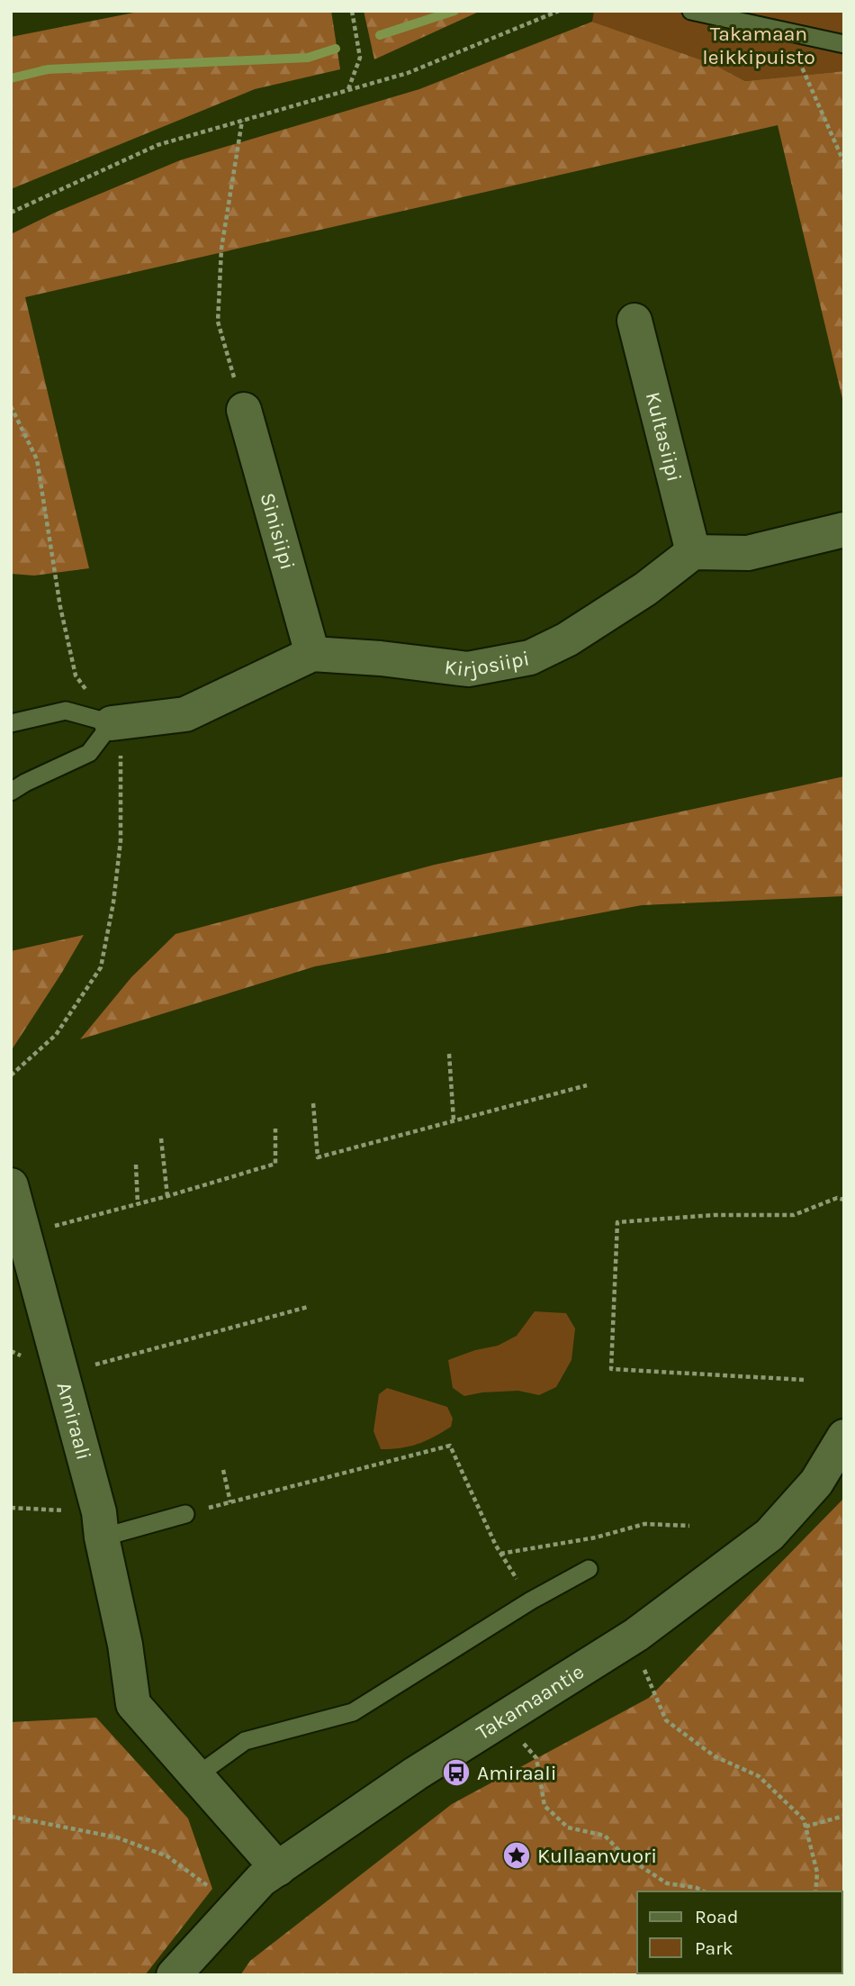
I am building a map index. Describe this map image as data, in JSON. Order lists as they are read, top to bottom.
{
  "streets": {
    "street": [
      "Kultasiipi",
      "Sinisiipi",
      "Kirjosiipi",
      "Amiraali",
      "Takamaantie"
    ]
  },
  "crossings": [
    ["Kultasiipi", "Kirjosiipi"],
    ["Sinisiipi", "Kirjosiipi"],
    ["Amiraali", "Takamaantie"]
  ],
  "parks": ["Takamaan leikkipuisto"],
  "places": {
    "bus stop": ["Amiraali"],
    "place": ["Kullaanvuori"]
  },
  "legend": ["Road", "Park"]
}
